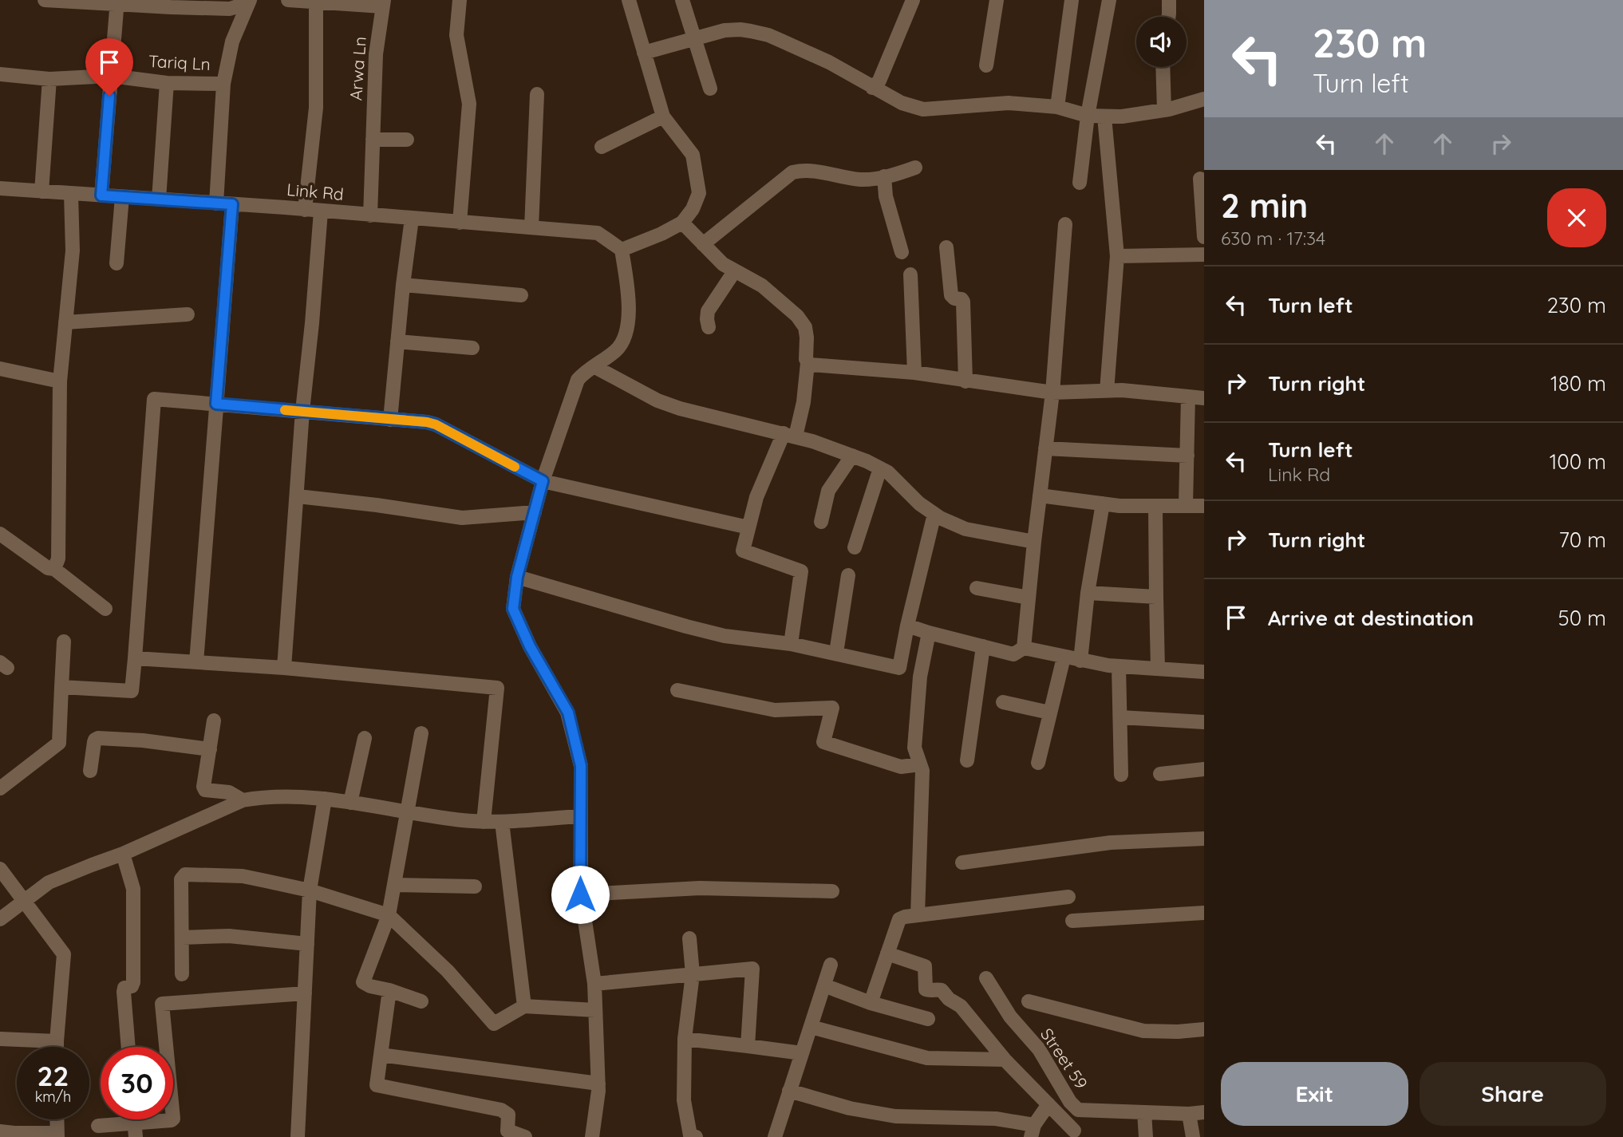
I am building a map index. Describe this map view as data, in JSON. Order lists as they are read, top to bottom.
{
  "streets": {
    "street": [
      "Tariq Ln",
      "Arwa Ln",
      "Link Rd",
      "Street 59"
    ]
  },
  "crossings": [
    ["Arwa Ln", "Link Rd"]
  ],
  "page": {
    "turn": ["230 m", "Turn left"],
    "heading": ["2 min", "630 m · 17:34"],
    "list": [
      {
        "name": "Turn left",
        "value": "230 m"
      },
      {
        "name": "Turn right",
        "value": "180 m"
      },
      {
        "name": "Turn left",
        "note": "Link Rd",
        "value": "100 m"
      },
      {
        "name": "Turn right",
        "value": "70 m"
      },
      {
        "name": "Arrive at destination",
        "value": "50 m"
      }
    ],
    "speed": "22 km/h",
    "limit": "30",
    "buttons": ["Exit", "Share"]
  }
}
